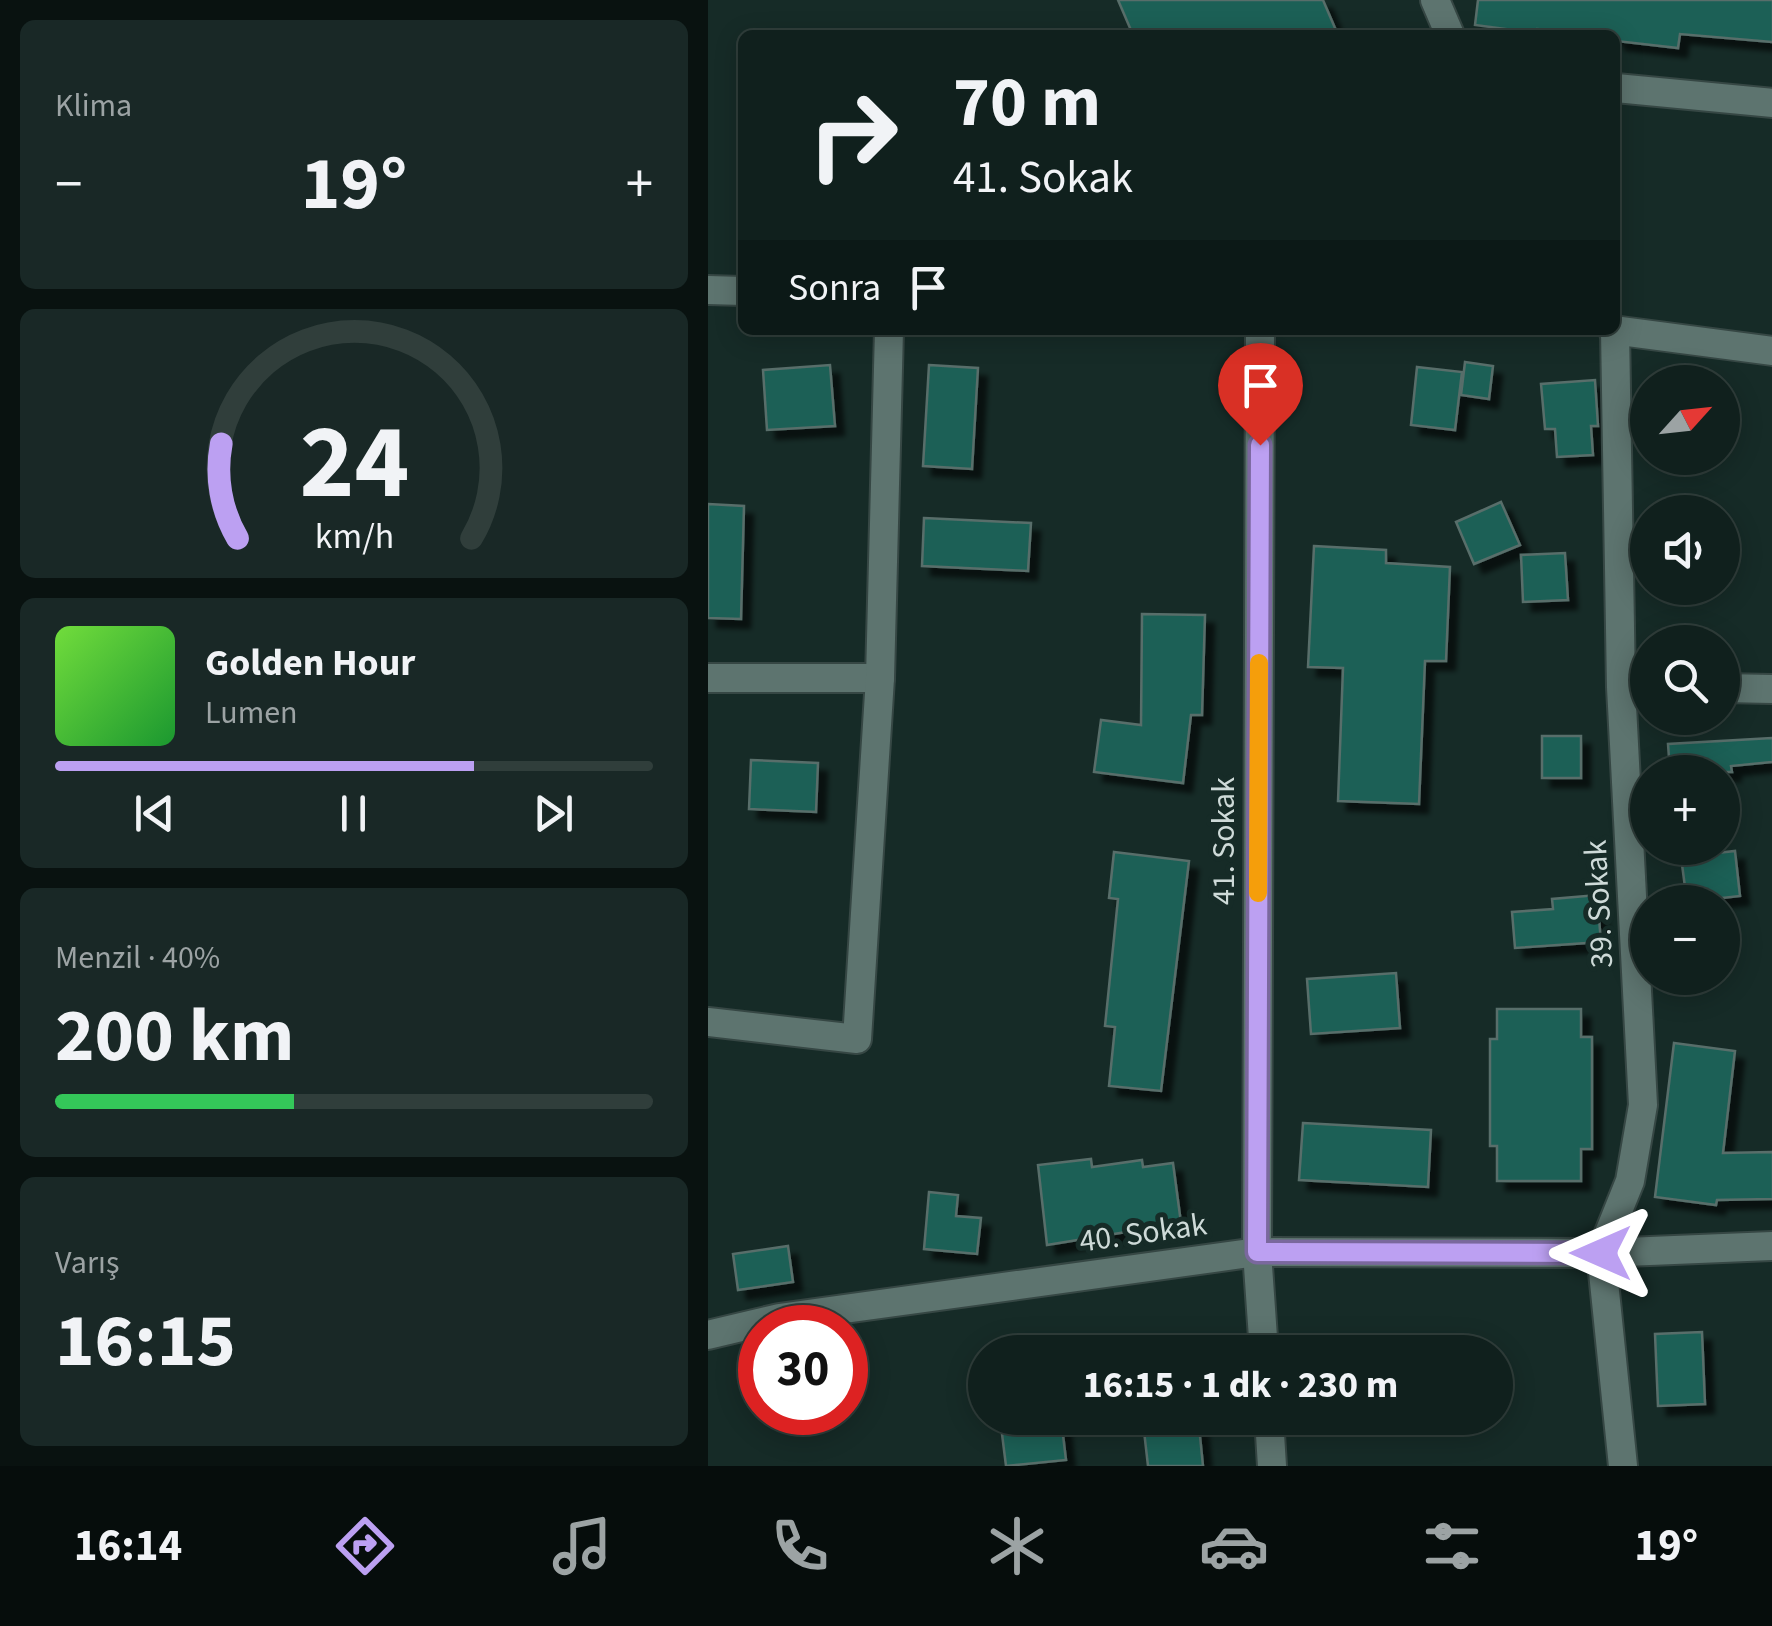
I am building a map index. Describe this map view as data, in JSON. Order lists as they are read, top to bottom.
{
  "streets": {
    "street": ["41. Sokak", "39. Sokak", "40. Sokak"]
  },
  "crossings": [
    ["41. Sokak", "40. Sokak"],
    ["39. Sokak", "40. Sokak"]
  ],
  "north": "top right",
  "page": {
    "tile": [
      "Klima",
      ["Menzil · 40%", "200 km"],
      ["Varış", "16:15"]
    ],
    "turn": ["70 m", "41. Sokak"],
    "heat": ["−", "19°", "+"],
    "then": "Sonra",
    "map_buttons": ["+", "−"],
    "song": ["Golden Hour", "Lumen"],
    "limit": "30",
    "trip": "16:15 · 1 dk · 230 m",
    "tabs": ["16:14", "19°"],
    "gauge": ["24", "km/h"]
  }
}
